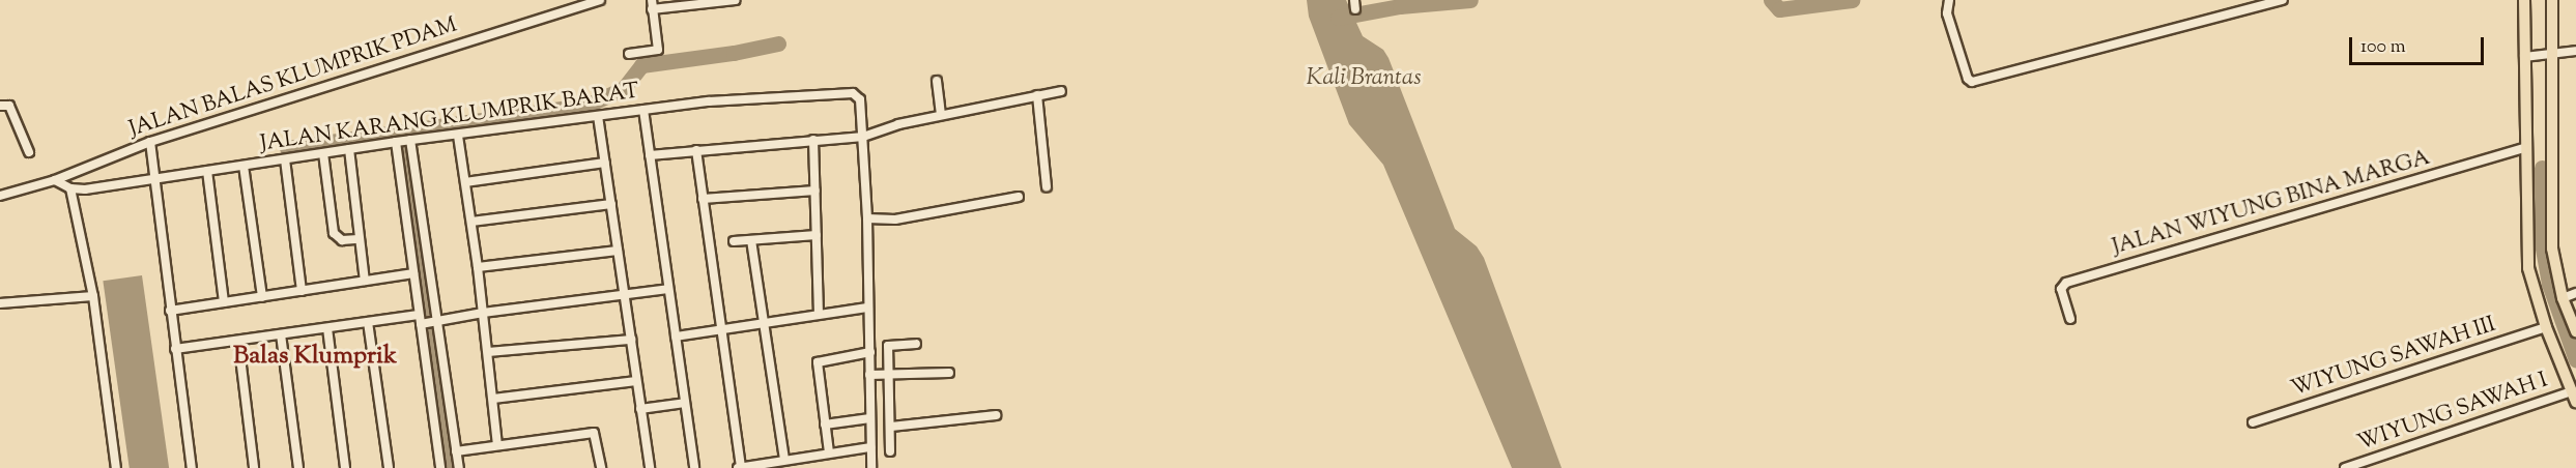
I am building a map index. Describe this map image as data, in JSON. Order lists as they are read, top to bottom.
{
  "streets": {
    "street": [
      "JALAN BALAS KLUMPRIK PDAM",
      "JALAN KARANG KLUMPRIK BARAT",
      "JALAN WIYUNG BINA MARGA",
      "WIYUNG SAWAH III",
      "WIYUNG SAWAH I"
    ]
  },
  "crossings": [
    ["JALAN BALAS KLUMPRIK PDAM", "JALAN KARANG KLUMPRIK BARAT"]
  ],
  "districts": ["Balas Klumprik"],
  "water": ["Kali Brantas"],
  "scale_bar": "100 m"
}
